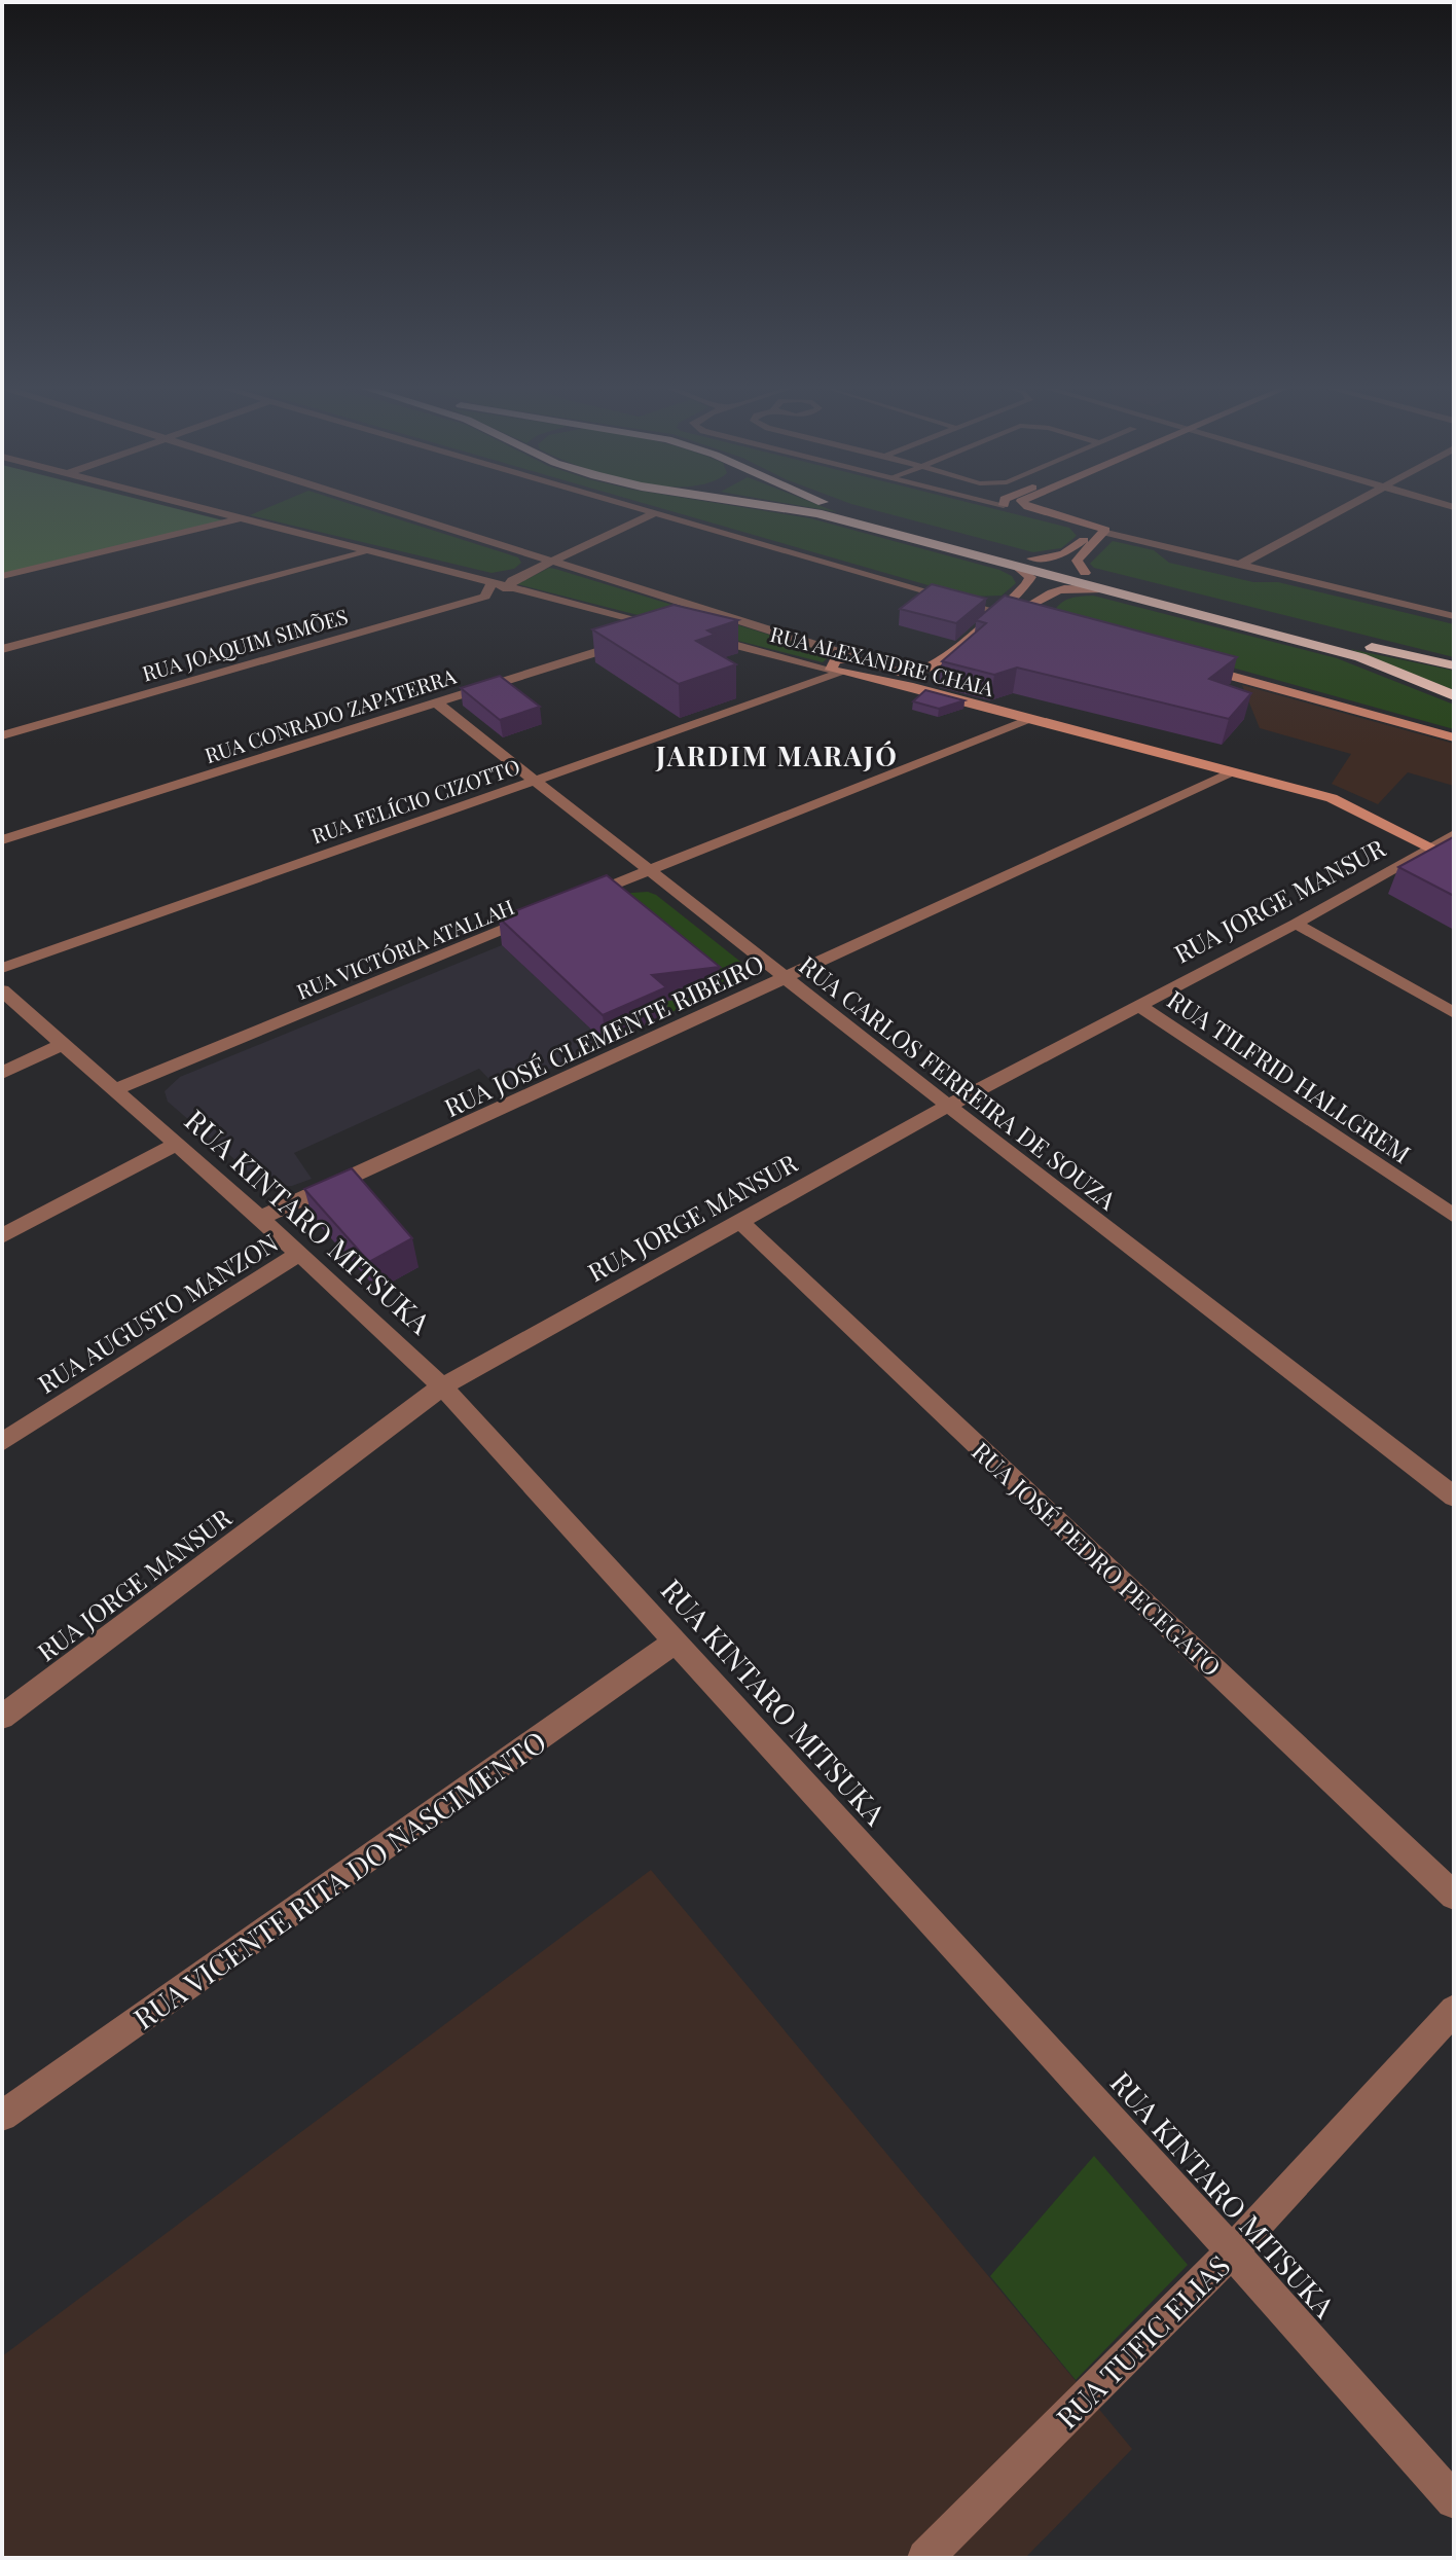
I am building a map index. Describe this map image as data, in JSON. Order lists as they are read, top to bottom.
{
  "streets": {
    "main road": ["RUA ALEXANDRE CHAIA"],
    "street": [
      "RUA JOAQUIM SIMÕES",
      "RUA CONRADO ZAPATERRA",
      "RUA FELÍCIO CIZOTTO",
      "RUA JORGE MANSUR",
      "RUA VICTÓRIA ATALLAH",
      "RUA JOSÉ CLEMENTE RIBEIRO",
      "RUA TILFRID HALLGREM",
      "RUA CARLOS FERREIRA DE SOUZA",
      "RUA KINTARO MITSUKA",
      "RUA AUGUSTO MANZON",
      "RUA JOSÉ PEDRO PECEGATO",
      "RUA VICENTE RITA DO NASCIMENTO",
      "RUA TUFIC ELIAS"
    ]
  },
  "crossings": [
    ["RUA ALEXANDRE CHAIA", "RUA FELÍCIO CIZOTTO"],
    ["RUA ALEXANDRE CHAIA", "RUA JORGE MANSUR"],
    ["RUA ALEXANDRE CHAIA", "RUA JOSÉ CLEMENTE RIBEIRO"],
    ["RUA CONRADO ZAPATERRA", "RUA CARLOS FERREIRA DE SOUZA"],
    ["RUA FELÍCIO CIZOTTO", "RUA CARLOS FERREIRA DE SOUZA"],
    ["RUA JORGE MANSUR", "RUA TILFRID HALLGREM"],
    ["RUA JORGE MANSUR", "RUA CARLOS FERREIRA DE SOUZA"],
    ["RUA JORGE MANSUR", "RUA KINTARO MITSUKA"],
    ["RUA JORGE MANSUR", "RUA JOSÉ PEDRO PECEGATO"],
    ["RUA VICTÓRIA ATALLAH", "RUA KINTARO MITSUKA"],
    ["RUA JOSÉ CLEMENTE RIBEIRO", "RUA CARLOS FERREIRA DE SOUZA"],
    ["RUA JOSÉ CLEMENTE RIBEIRO", "RUA KINTARO MITSUKA"],
    ["RUA KINTARO MITSUKA", "RUA AUGUSTO MANZON"],
    ["RUA KINTARO MITSUKA", "RUA VICENTE RITA DO NASCIMENTO"],
    ["RUA KINTARO MITSUKA", "RUA TUFIC ELIAS"]
  ],
  "districts": ["JARDIM MARAJÓ"]
}
